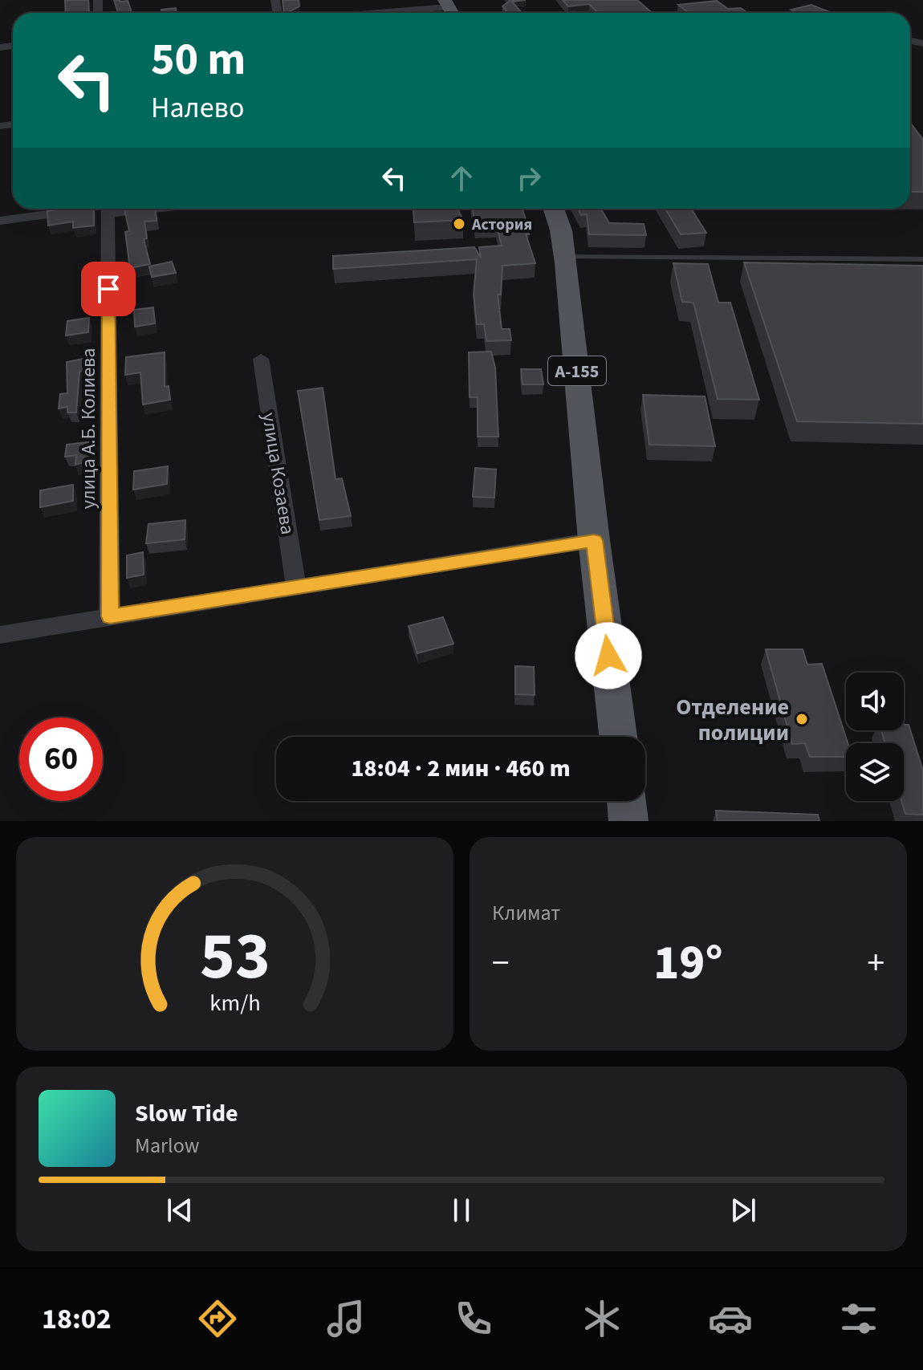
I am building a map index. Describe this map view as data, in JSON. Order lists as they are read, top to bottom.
{
  "streets": {
    "main road": ["А-155"],
    "street": ["улица А.Б. Колиева", "улица Козаева"]
  },
  "places": ["Астория", "Отделение полиции"],
  "page": {
    "turn": ["50 m", "Налево"],
    "limit": "60",
    "trip": "18:04 · 2 мин · 460 m",
    "tile": "Климат",
    "heat": ["−", "19°", "+"],
    "song": ["Slow Tide", "Marlow"],
    "tabs": "18:02",
    "gauge": ["53", "km/h"]
  }
}
